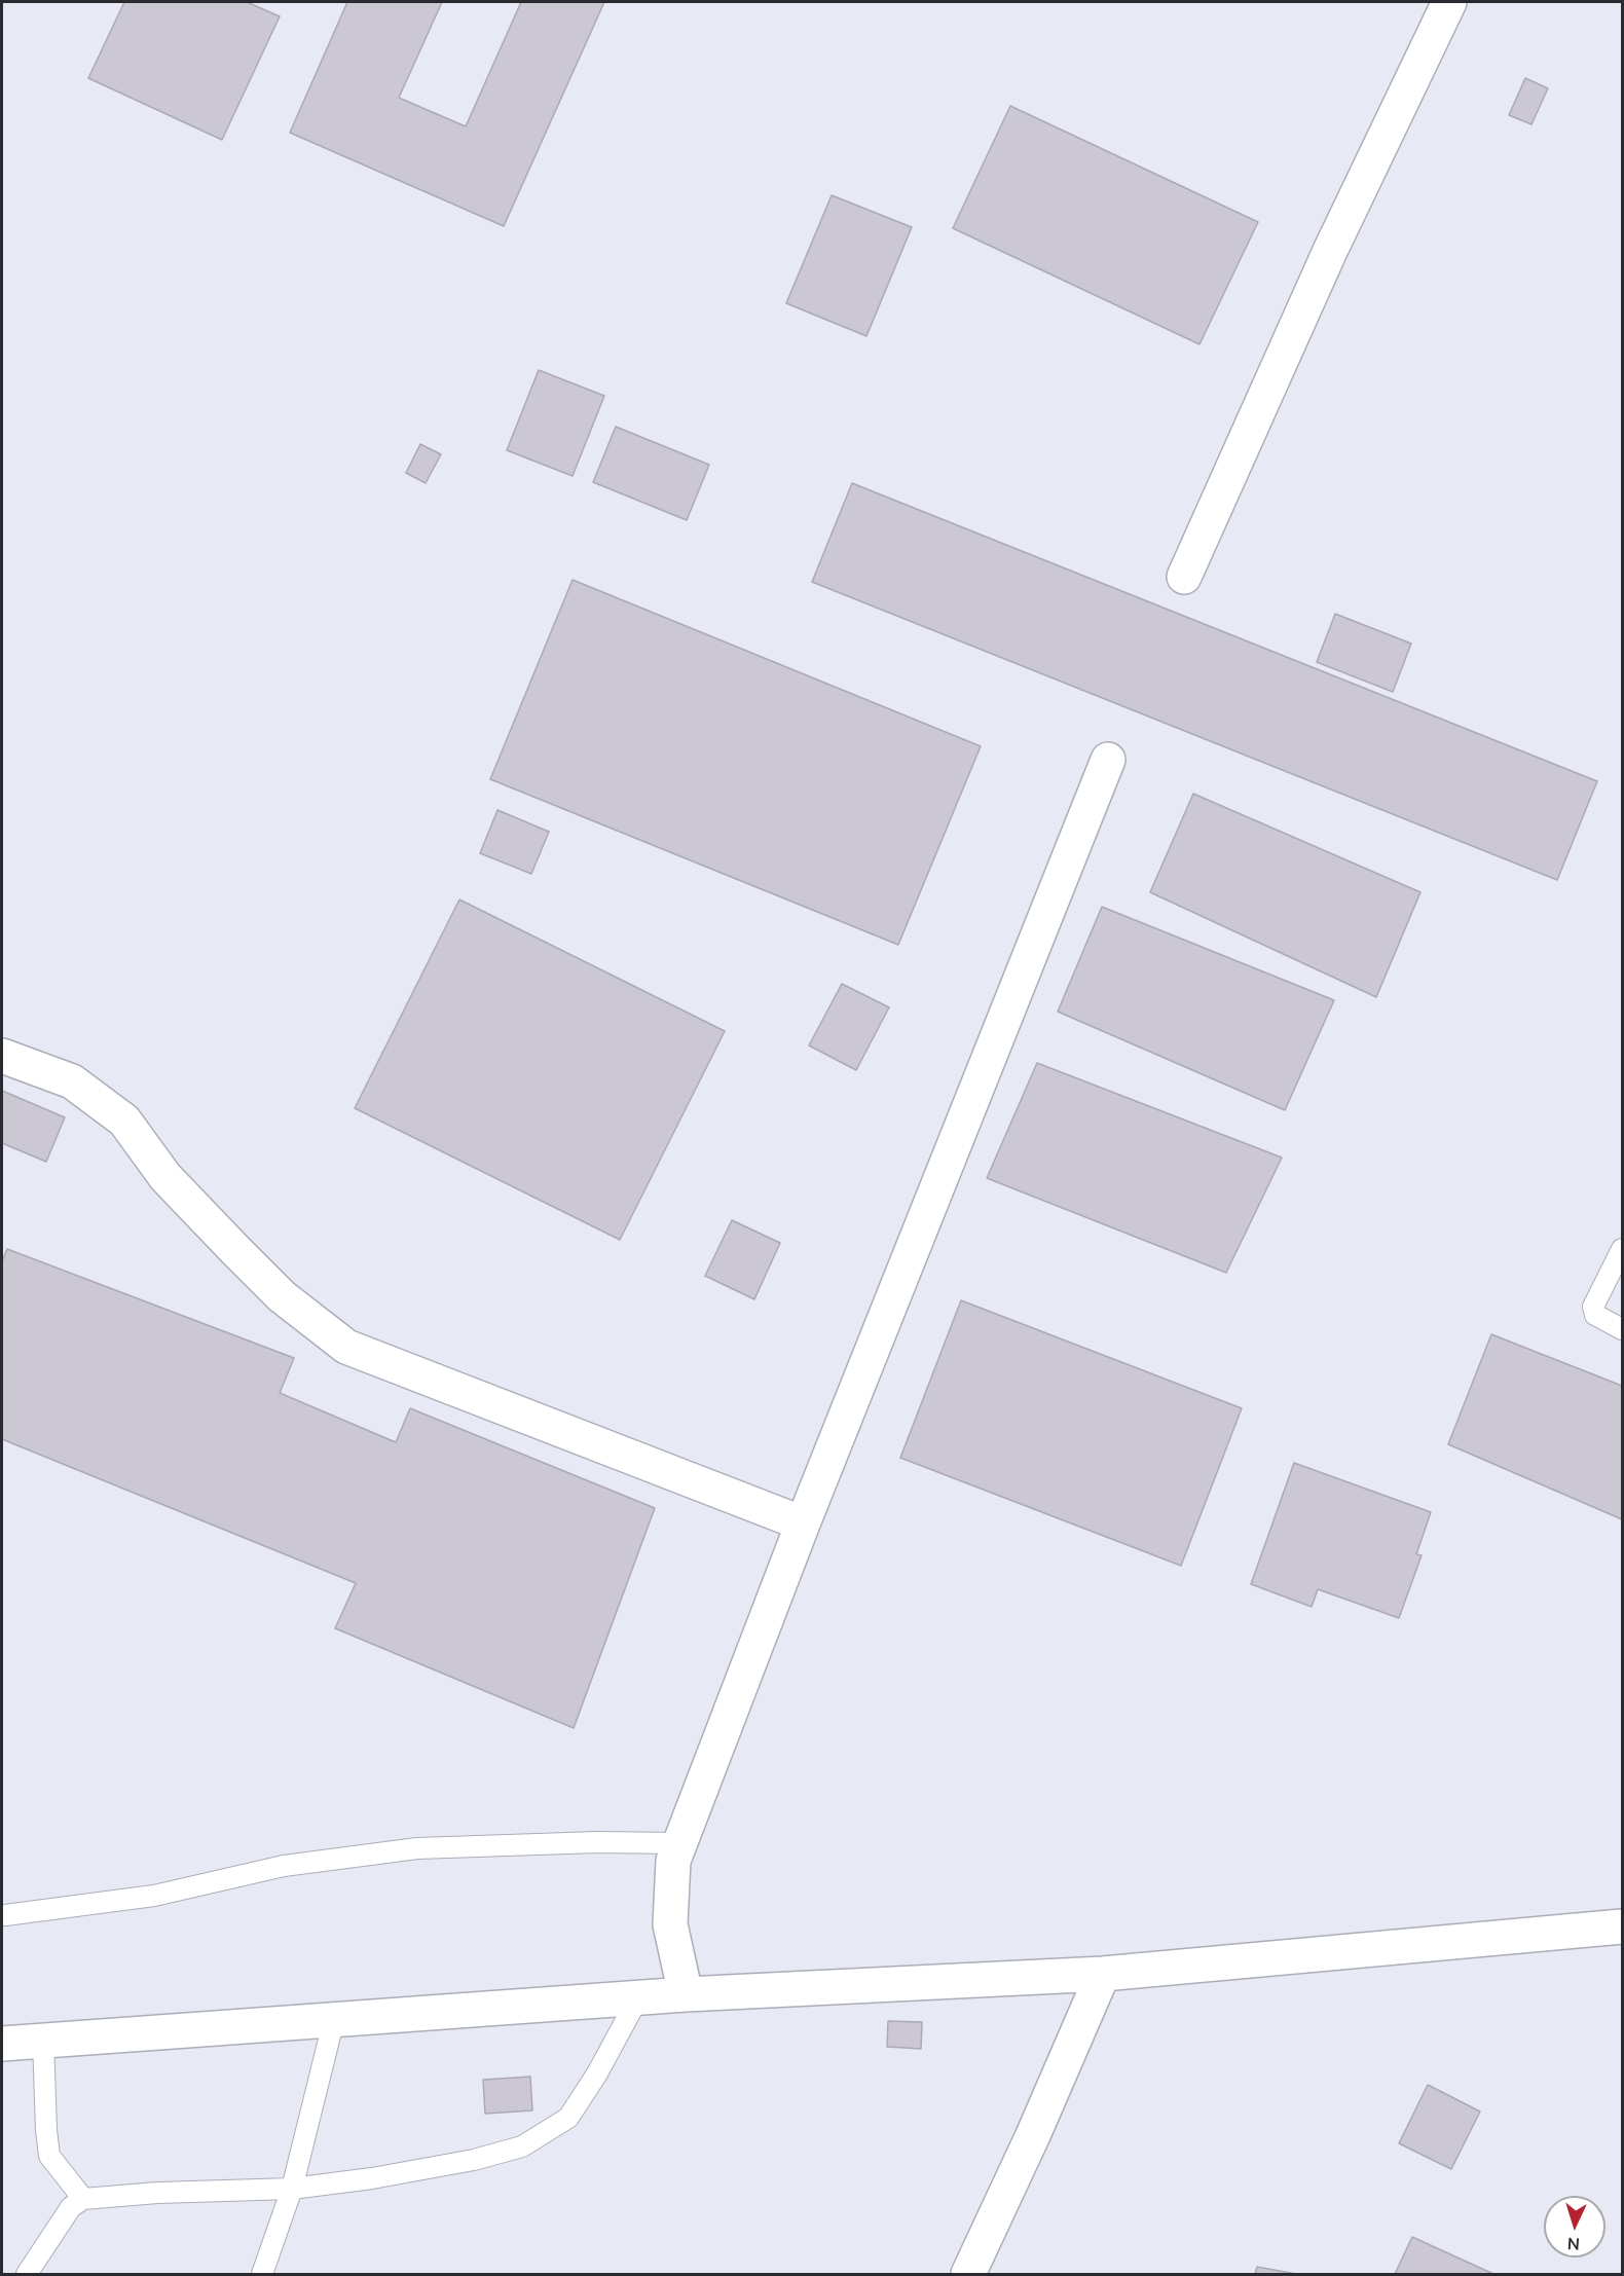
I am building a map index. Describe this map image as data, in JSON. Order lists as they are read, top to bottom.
{
  "north": "bottom"
}
